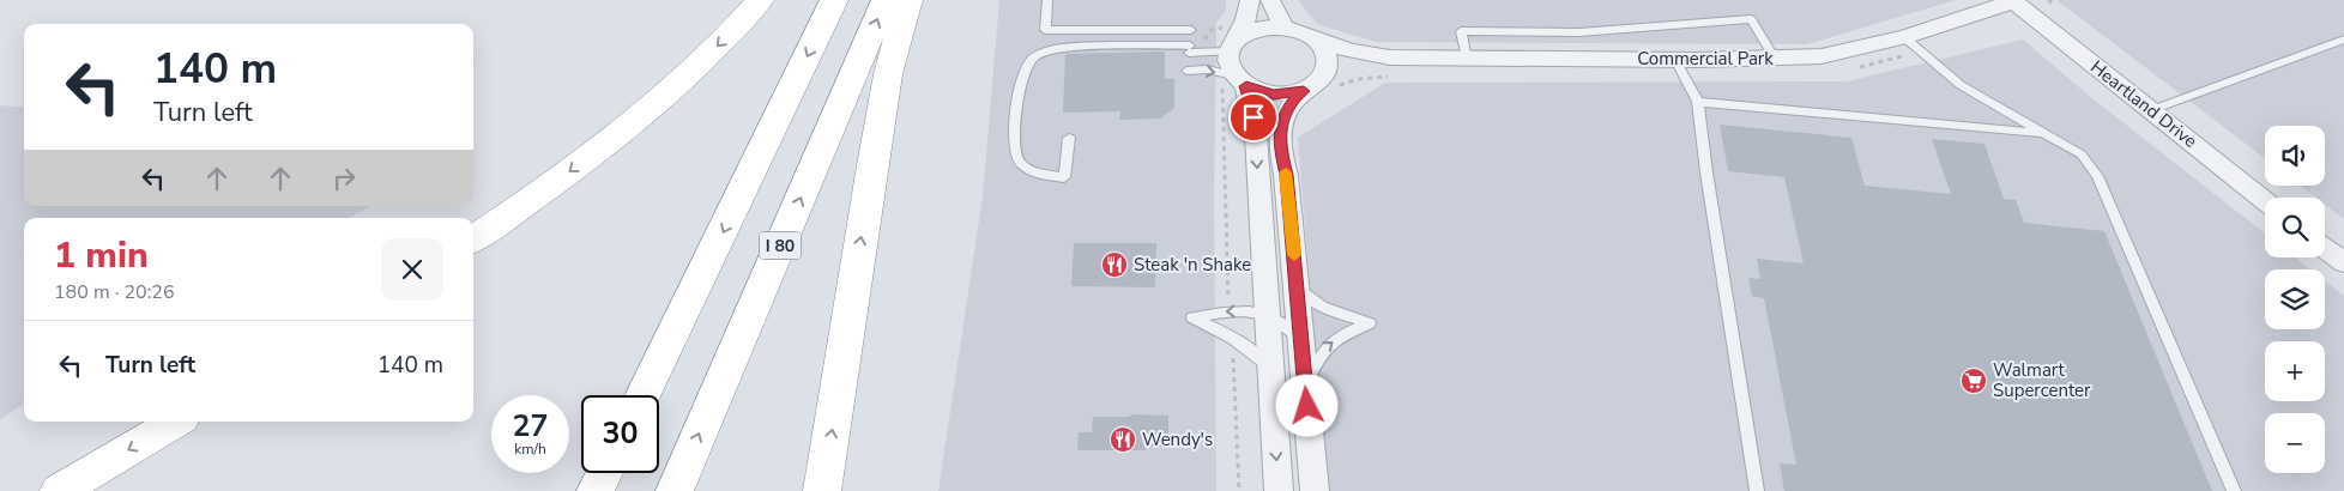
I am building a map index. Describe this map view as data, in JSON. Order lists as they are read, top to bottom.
{
  "streets": {
    "highway": ["I 80"],
    "street": ["Commercial Park", "Heartland Drive"]
  },
  "crossings": [
    ["Commercial Park", "Heartland Drive"]
  ],
  "places": {
    "restaurant": ["Steak 'n Shake", "Wendy's"],
    "supermarket": ["Walmart Supercenter"]
  },
  "page": {
    "turn": ["140 m", "Turn left"],
    "map_buttons": ["+", "−"],
    "heading": ["1 min", "180 m · 20:26"],
    "list": [
      {
        "name": "Turn left",
        "value": "140 m"
      }
    ],
    "speed": "27 km/h",
    "limit": "30"
  }
}
